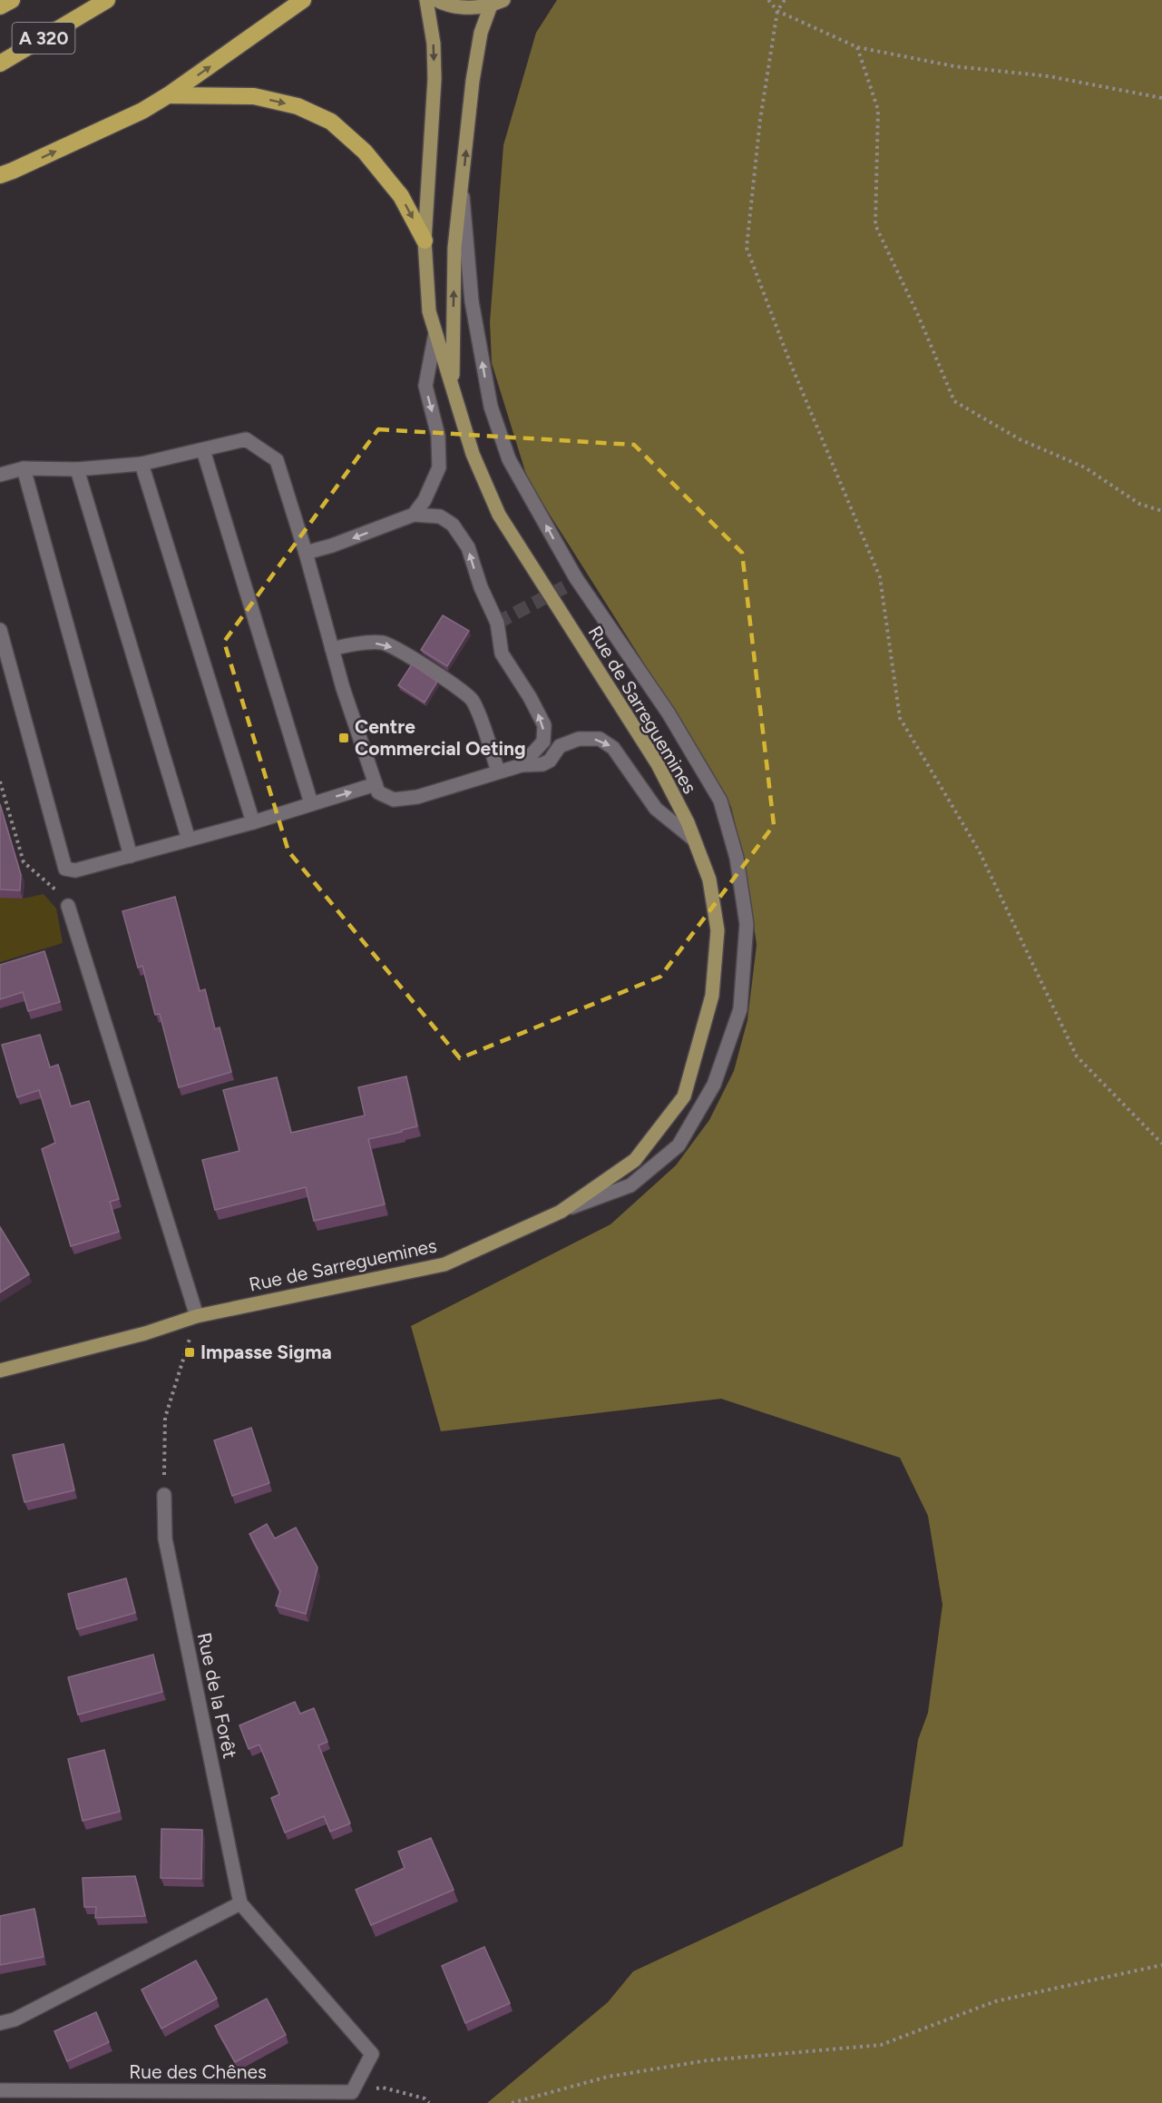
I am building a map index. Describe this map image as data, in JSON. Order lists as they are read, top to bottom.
{
  "streets": {
    "highway": ["A 320"],
    "main road": ["Rue de Sarreguemines"],
    "street": ["Rue de la Forêt", "Rue des Chênes"]
  },
  "crossings": [
    ["Rue de la Forêt", "Rue des Chênes"]
  ],
  "places": {
    "transit": ["Centre Commercial Oeting", "Impasse Sigma"]
  }
}
